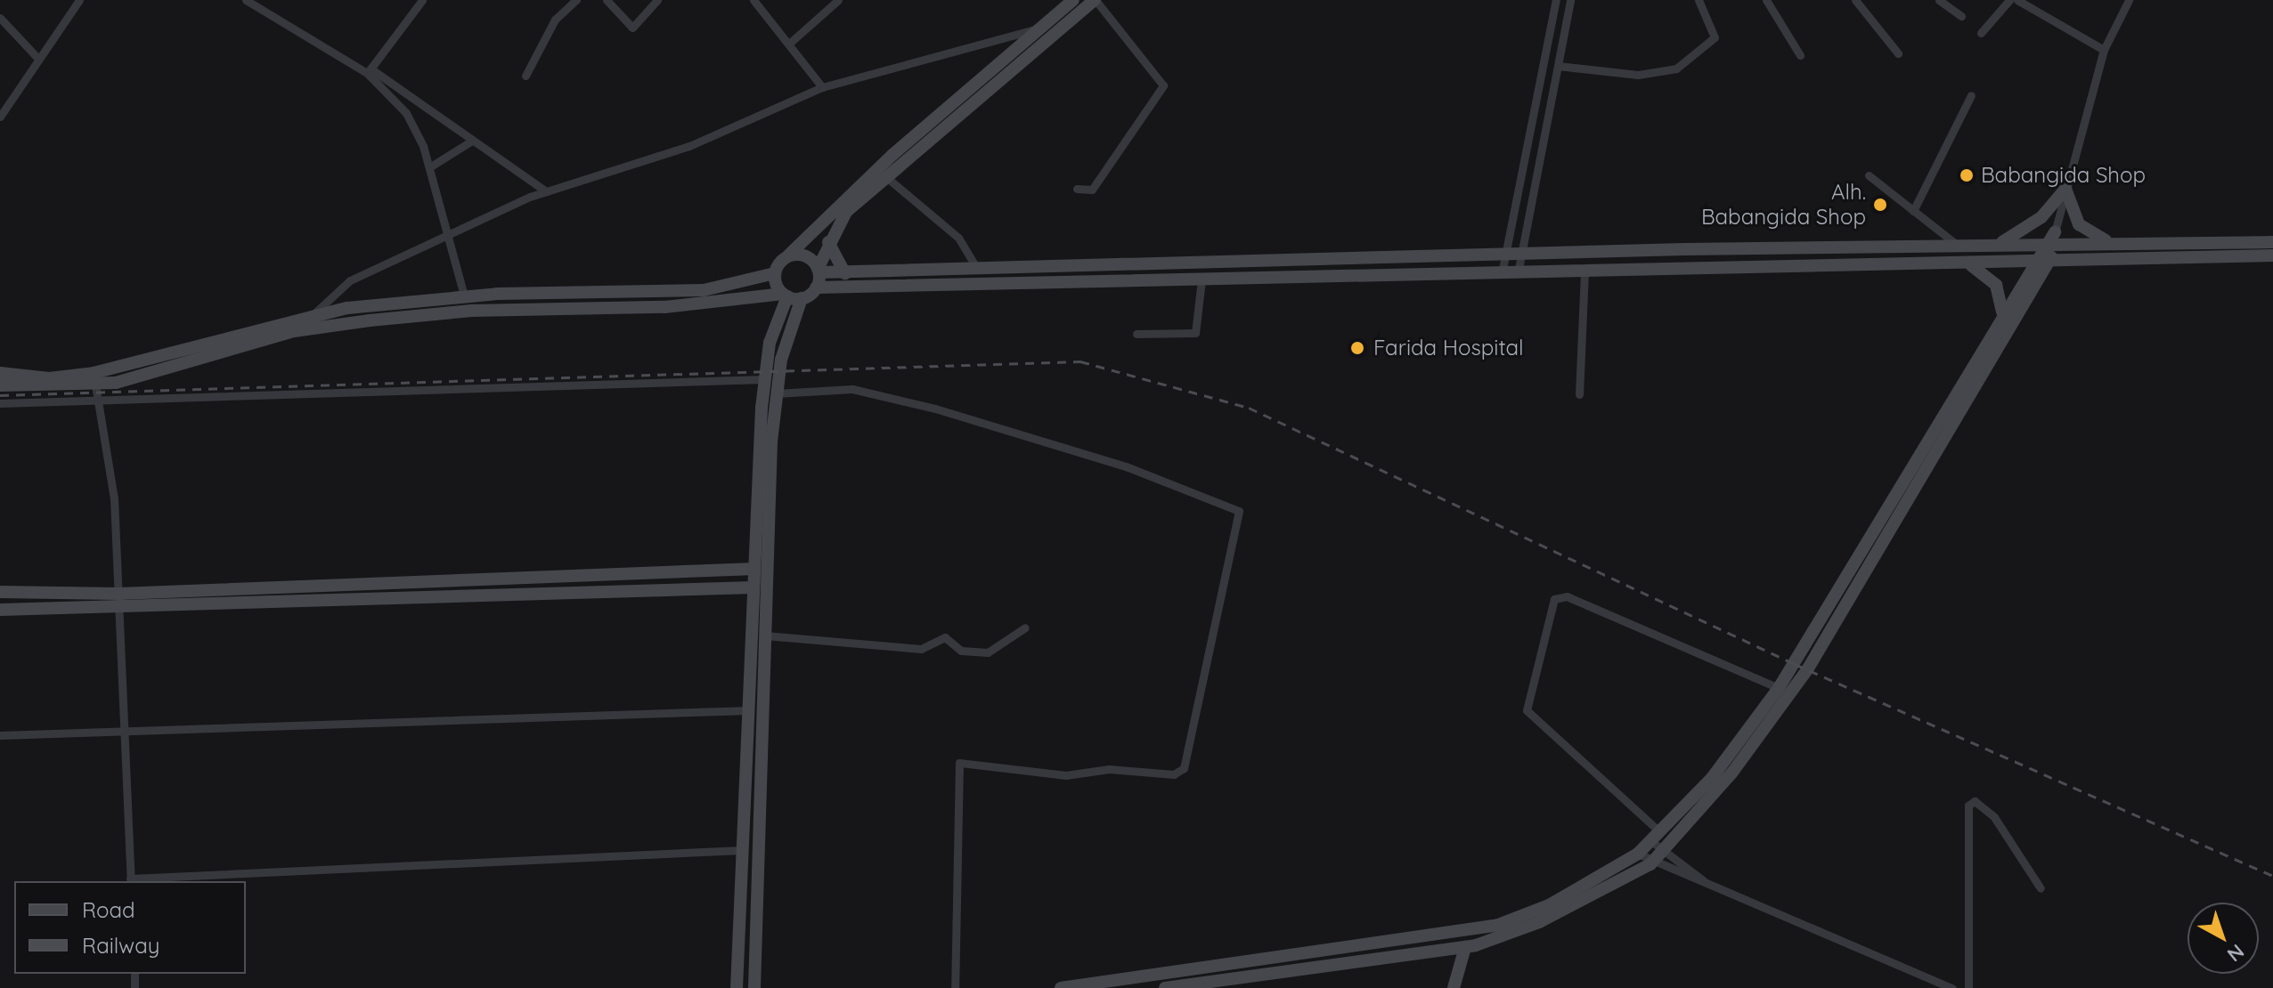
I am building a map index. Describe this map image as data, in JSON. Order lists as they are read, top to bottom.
{
  "places": ["Babangida Shop", "Alh. Babangida Shop", "Farida Hospital"],
  "legend": ["Road", "Railway"],
  "north": "bottom right"
}
